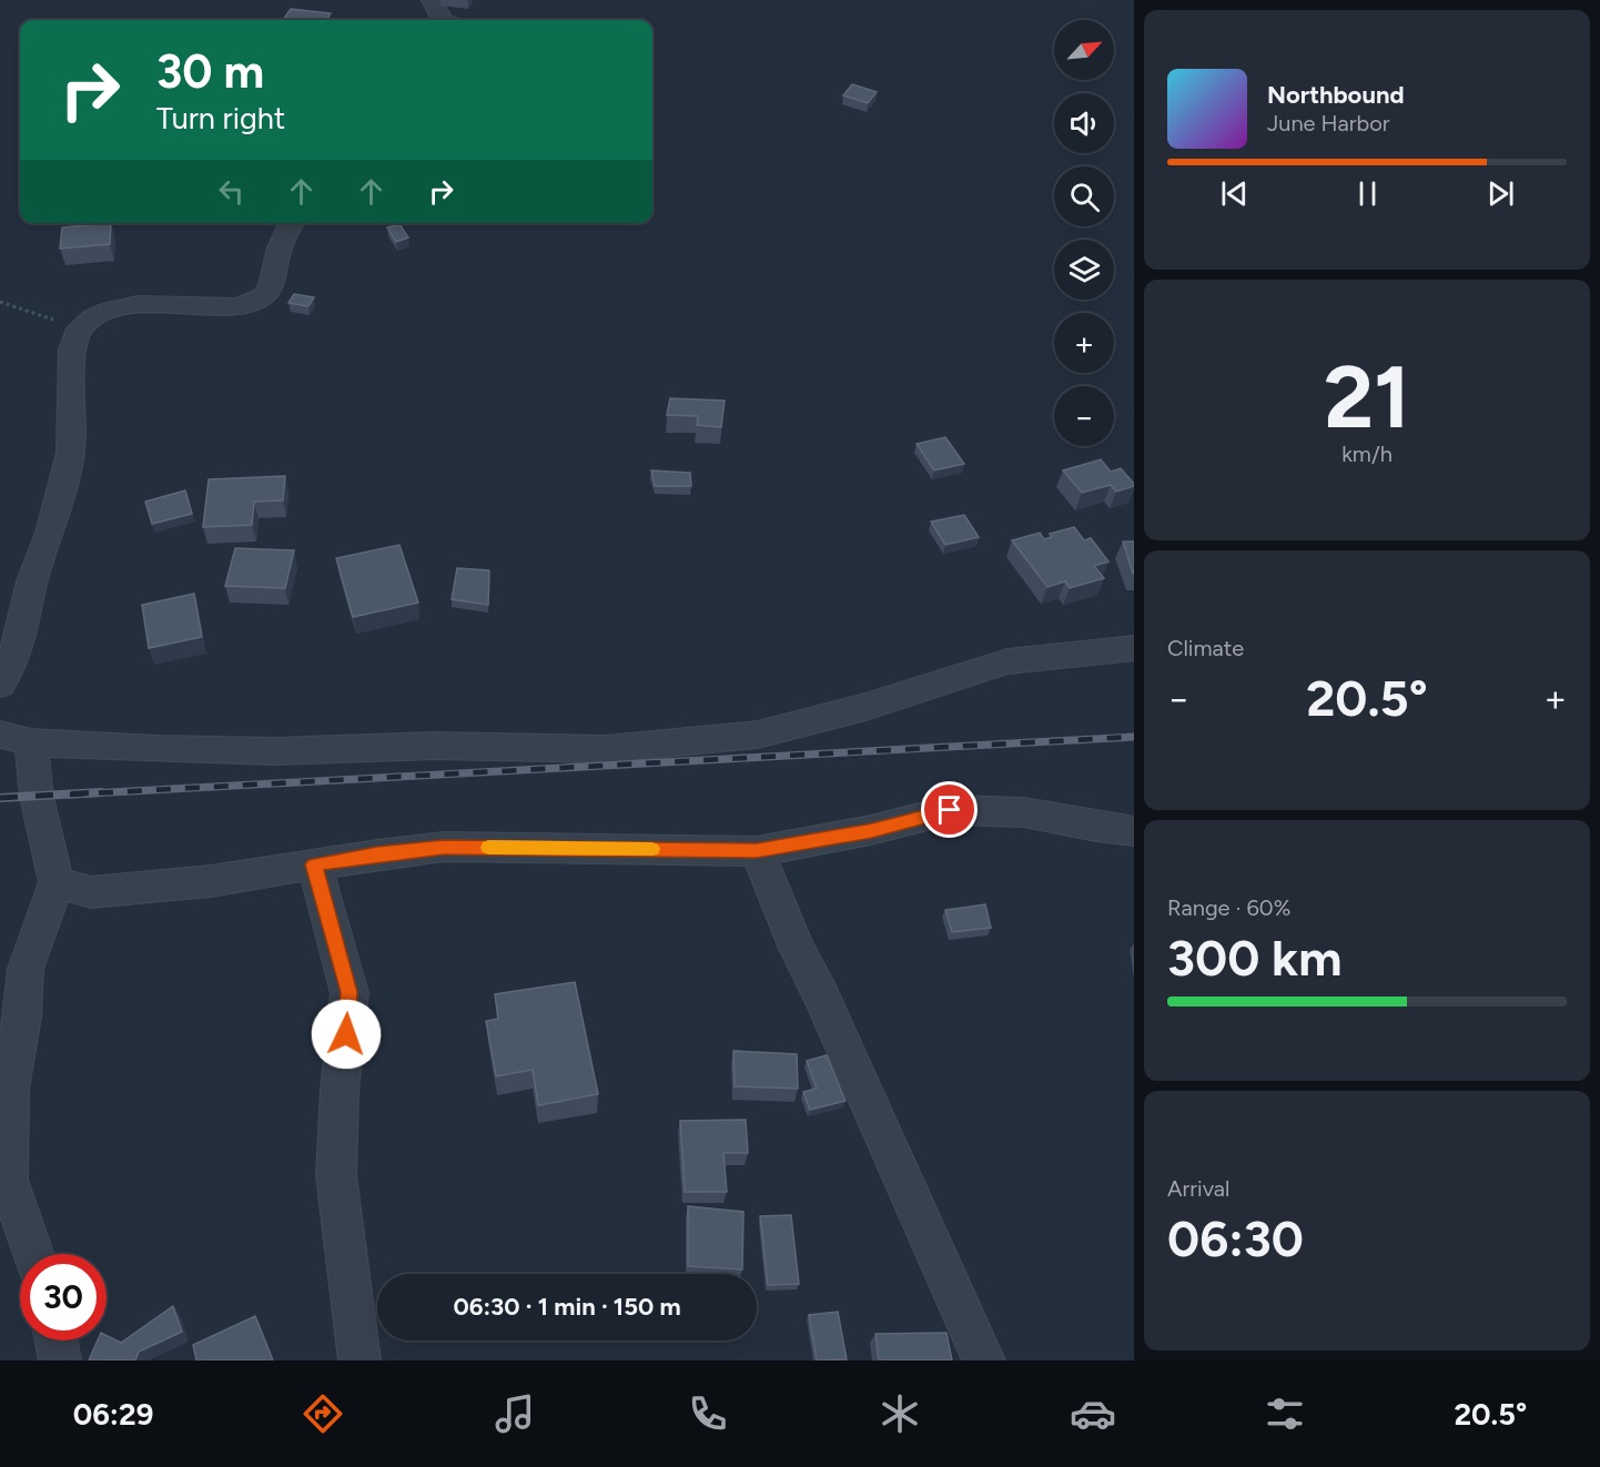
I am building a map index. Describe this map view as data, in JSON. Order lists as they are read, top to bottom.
{
  "north": "top right",
  "page": {
    "map_buttons": ["+", "−"],
    "turn": ["30 m", "Turn right"],
    "song": ["Northbound", "June Harbor"],
    "tile": [
      ["21", "km/h"],
      "Climate",
      ["Range · 60%", "300 km"],
      ["Arrival", "06:30"]
    ],
    "heat": ["−", "20.5°", "+"],
    "limit": "30",
    "trip": "06:30 · 1 min · 150 m",
    "tabs": ["06:29", "20.5°"]
  }
}
